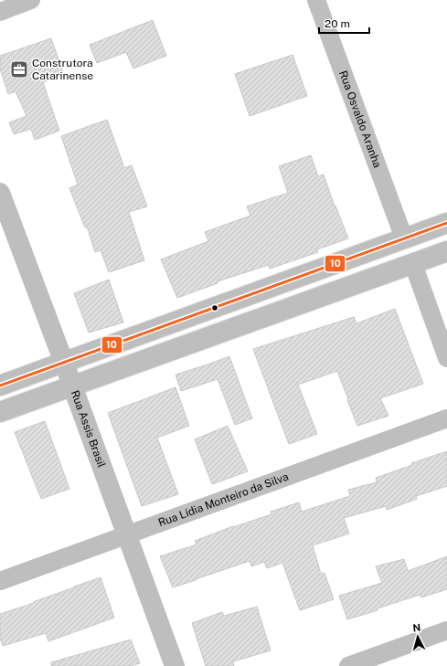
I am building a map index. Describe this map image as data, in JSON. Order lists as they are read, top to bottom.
{
  "streets": {
    "main road": ["Rua Assis Brasil"],
    "street": ["Rua Osvaldo Aranha", "Rua Lídia Monteiro da Silva"]
  },
  "crossings": [
    ["Rua Assis Brasil", "Rua Lídia Monteiro da Silva"]
  ],
  "places": {
    "office": ["Construtora Catarinense"]
  },
  "lines": ["transit line 10"],
  "scale_bar": "20 m",
  "north": "top"
}
